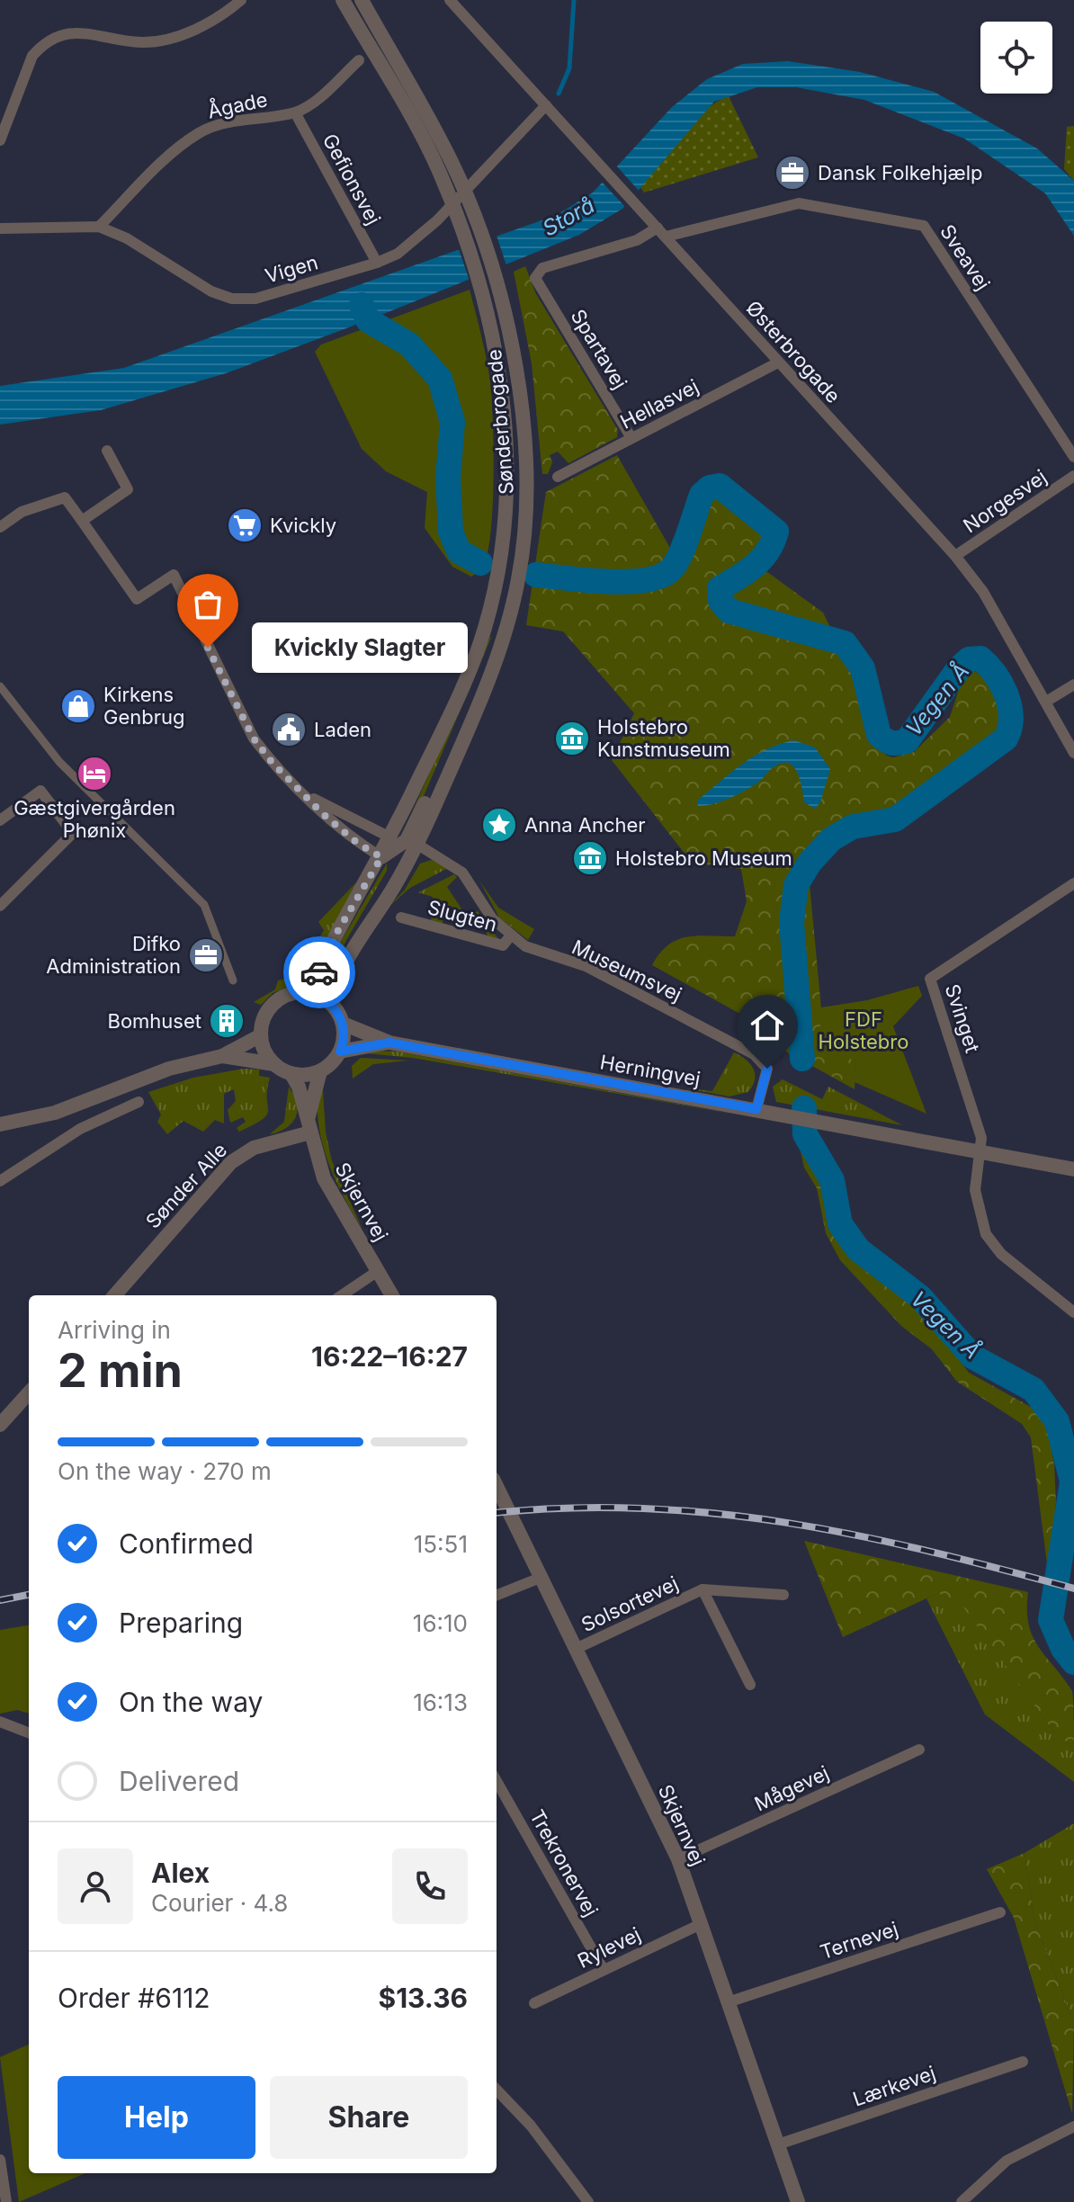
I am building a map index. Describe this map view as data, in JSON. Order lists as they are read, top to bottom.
{
  "streets": {
    "street": [
      "Ågade",
      "Gefionsvej",
      "Sveavej",
      "Vigen",
      "Spartavej",
      "Østerbrogade",
      "Hellasvej",
      "Sønderbrogade",
      "Norgesvej",
      "Slugten",
      "Museumsvej",
      "Svinget",
      "Herningvej",
      "Sønder Alle",
      "Skjernvej",
      "Solsortevej",
      "Mågevej",
      "Trekronervej",
      "Ternevej",
      "Rylevej",
      "Lærkevej"
    ]
  },
  "crossings": [
    ["Ågade", "Gefionsvej"],
    ["Ågade", "Vigen"],
    ["Gefionsvej", "Vigen"],
    ["Sveavej", "Spartavej"],
    ["Sveavej", "Østerbrogade"],
    ["Vigen", "Østerbrogade"],
    ["Vigen", "Sønderbrogade"],
    ["Spartavej", "Hellasvej"],
    ["Østerbrogade", "Hellasvej"],
    ["Østerbrogade", "Norgesvej"],
    ["Sønderbrogade", "Museumsvej"],
    ["Sønderbrogade", "Herningvej"],
    ["Sønderbrogade", "Skjernvej"],
    ["Slugten", "Museumsvej"],
    ["Museumsvej", "Herningvej"],
    ["Svinget", "Herningvej"],
    ["Herningvej", "Skjernvej"],
    ["Sønder Alle", "Skjernvej"],
    ["Skjernvej", "Solsortevej"],
    ["Skjernvej", "Mågevej"],
    ["Skjernvej", "Ternevej"],
    ["Skjernvej", "Rylevej"],
    ["Skjernvej", "Lærkevej"],
    ["Trekronervej", "Rylevej"]
  ],
  "water": ["Storå", "Vegen Å"],
  "parks": ["FDF Holstebro"],
  "places": {
    "office": ["Dansk Folkehjælp", "Difko Administration"],
    "supermarket": ["Kvickly"],
    "other": ["Kvickly Slagter"],
    "shop": ["Kirkens Genbrug"],
    "public building": ["Laden"],
    "museum": ["Holstebro Kunstmuseum", "Holstebro Museum"],
    "hotel": ["Gæstgivergården Phønix"],
    "place": ["Anna Ancher"],
    "building": ["Bomhuset"]
  },
  "page": {
    "bubble": "Kvickly Slagter",
    "heading": ["2 min", "Arriving in", "16:22–16:27"],
    "panel": [
      "Alex",
      "Courier · 4.8",
      "Order #6112",
      "$13.36"
    ],
    "bar": "On the way · 270 m",
    "list": [
      ["Confirmed", "15:51"],
      ["Preparing", "16:10"],
      ["On the way", "16:13"],
      "Delivered"
    ],
    "buttons": ["Help", "Share"]
  }
}
